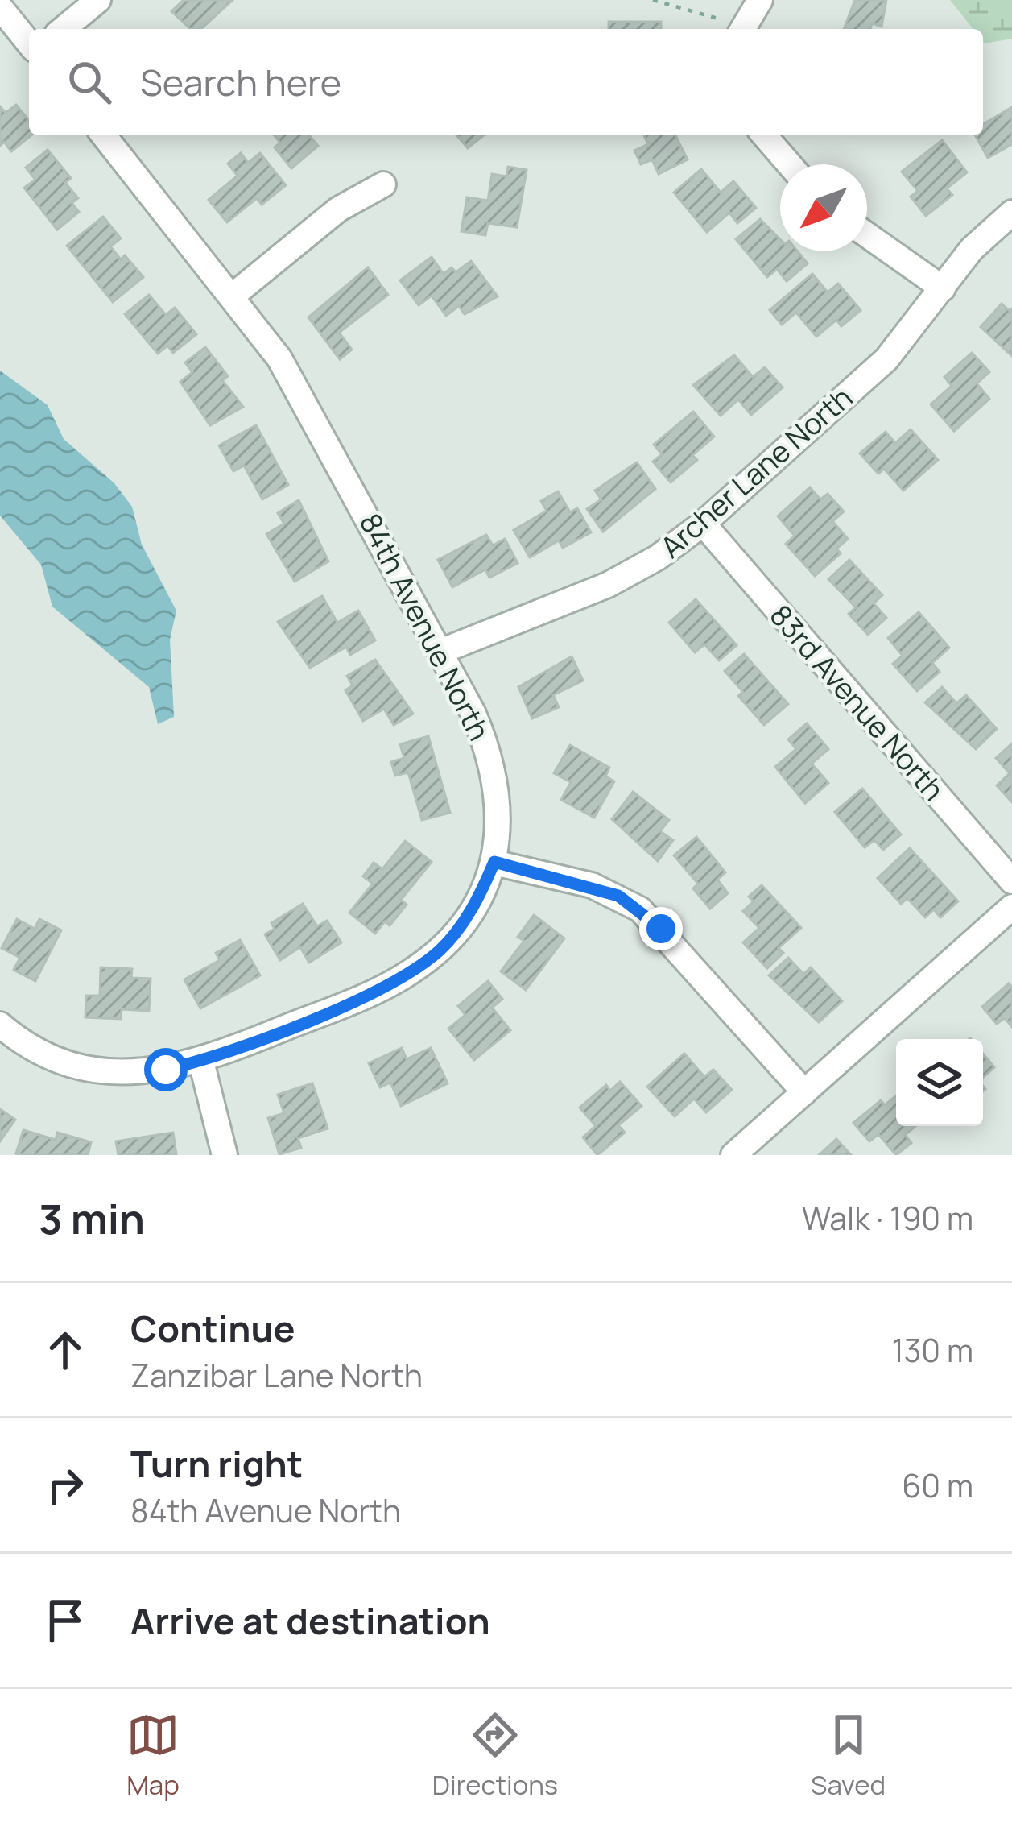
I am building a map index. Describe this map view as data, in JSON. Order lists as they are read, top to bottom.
{
  "streets": {
    "street": ["Archer Lane North", "84th Avenue North", "83rd Avenue North"]
  },
  "crossings": [
    ["Archer Lane North", "84th Avenue North"],
    ["Archer Lane North", "83rd Avenue North"]
  ],
  "north": "bottom left",
  "page": {
    "search": "Search here",
    "heading": ["3 min", "Walk · 190 m"],
    "list": [
      ["Continue", "Zanzibar Lane North", "130 m"],
      ["Turn right", "84th Avenue North", "60 m"],
      "Arrive at destination"
    ],
    "nav": ["Map", "Directions", "Saved"]
  }
}
